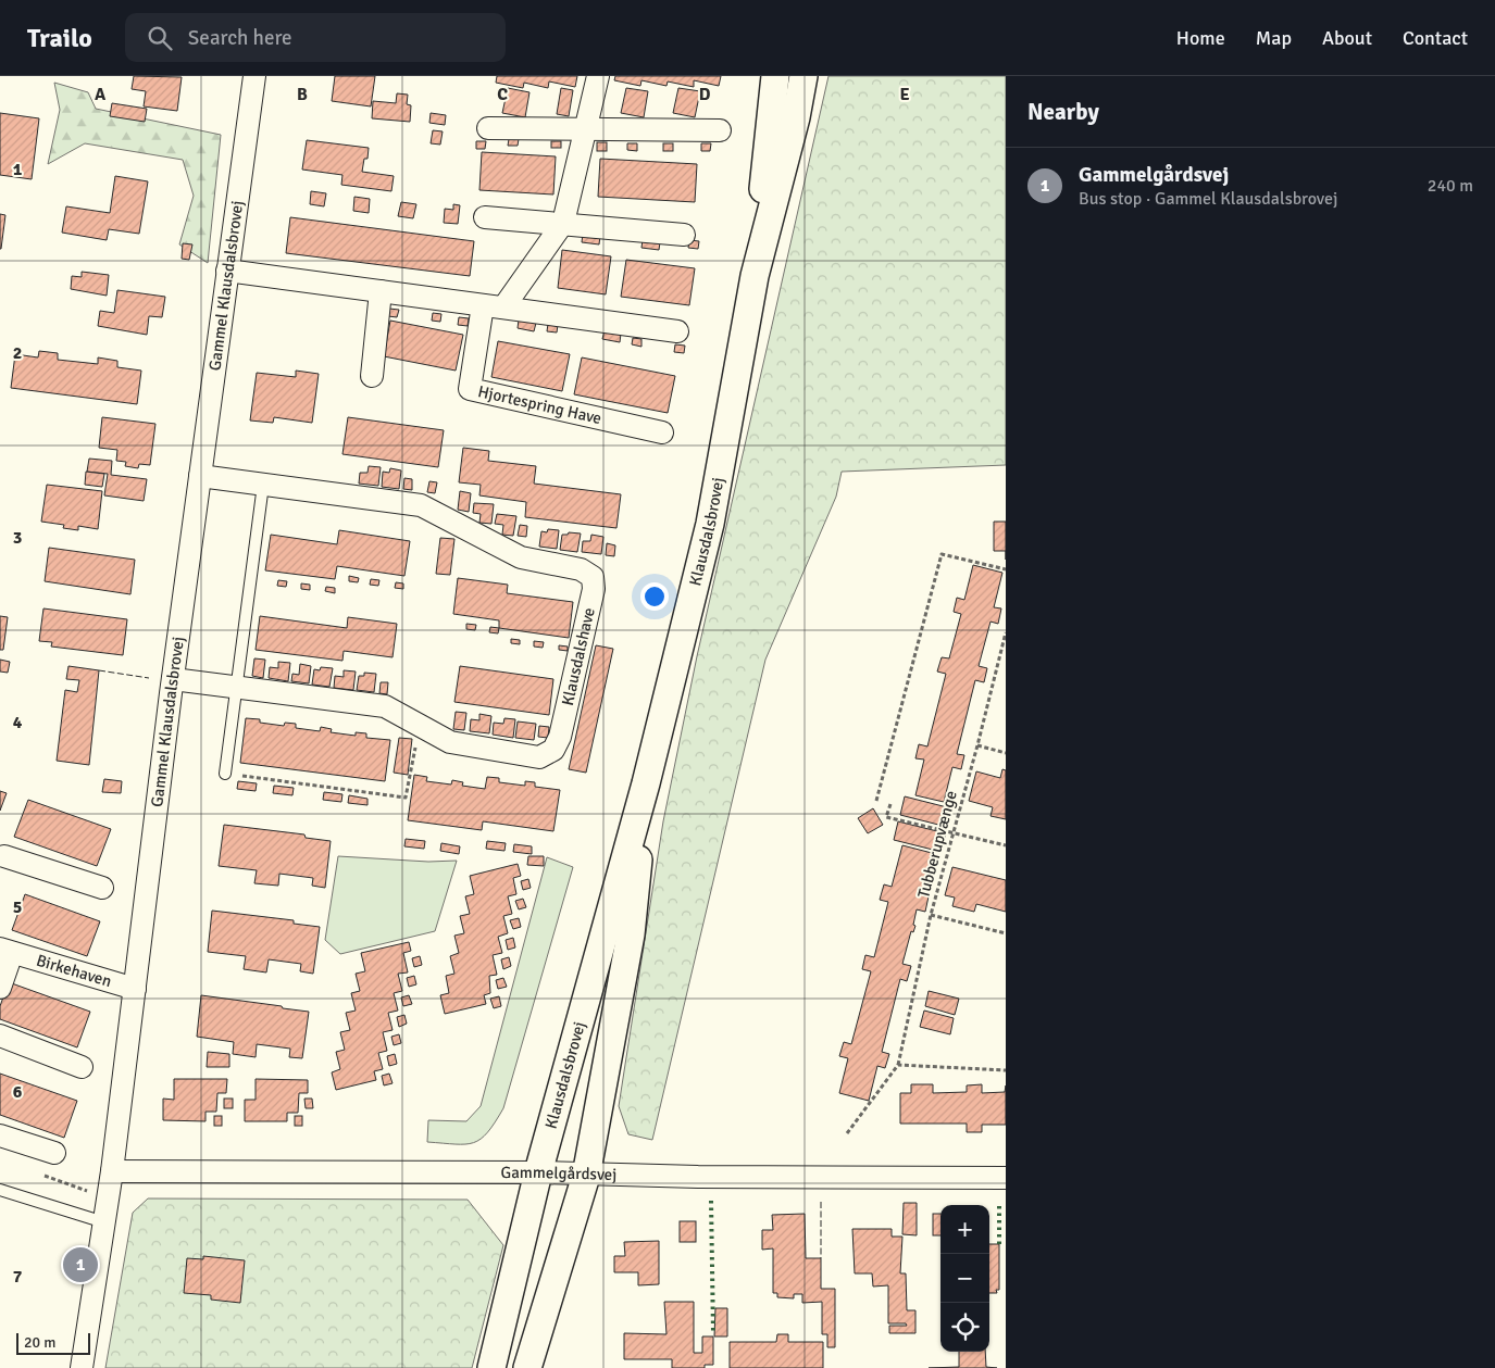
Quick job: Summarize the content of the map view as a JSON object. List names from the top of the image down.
{
  "streets": {
    "street": [
      "Gammel Klausdalsbrovej",
      "Hjortespring Have",
      "Klausdalsbrovej",
      "Klausdalshave",
      "Birkehaven",
      "Gammelgårdsvej"
    ],
    "path": ["Tubberupvænge"]
  },
  "crossings": [
    ["Gammel Klausdalsbrovej", "Klausdalshave"],
    ["Gammel Klausdalsbrovej", "Birkehaven"],
    ["Gammel Klausdalsbrovej", "Gammelgårdsvej"],
    ["Klausdalsbrovej", "Gammelgårdsvej"]
  ],
  "scale_bar": "20 m",
  "page": {
    "header": "Trailo",
    "search": "Search here",
    "nav": [
      "Home",
      "Map",
      "About",
      "Contact"
    ],
    "heading": "Nearby",
    "list": [
      {
        "mark": "1",
        "name": "Gammelgårdsvej",
        "note": "Bus stop · Gammel Klausdalsbrovej",
        "value": "240 m"
      }
    ],
    "map_buttons": ["+", "−"],
    "pins": "1",
    "scale": "20 m"
  },
  "grid": {
    "columns": [
      "A",
      "B",
      "C",
      "D",
      "E"
    ],
    "rows": [
      "1",
      "2",
      "3",
      "4",
      "5",
      "6",
      "7"
    ]
  }
}
